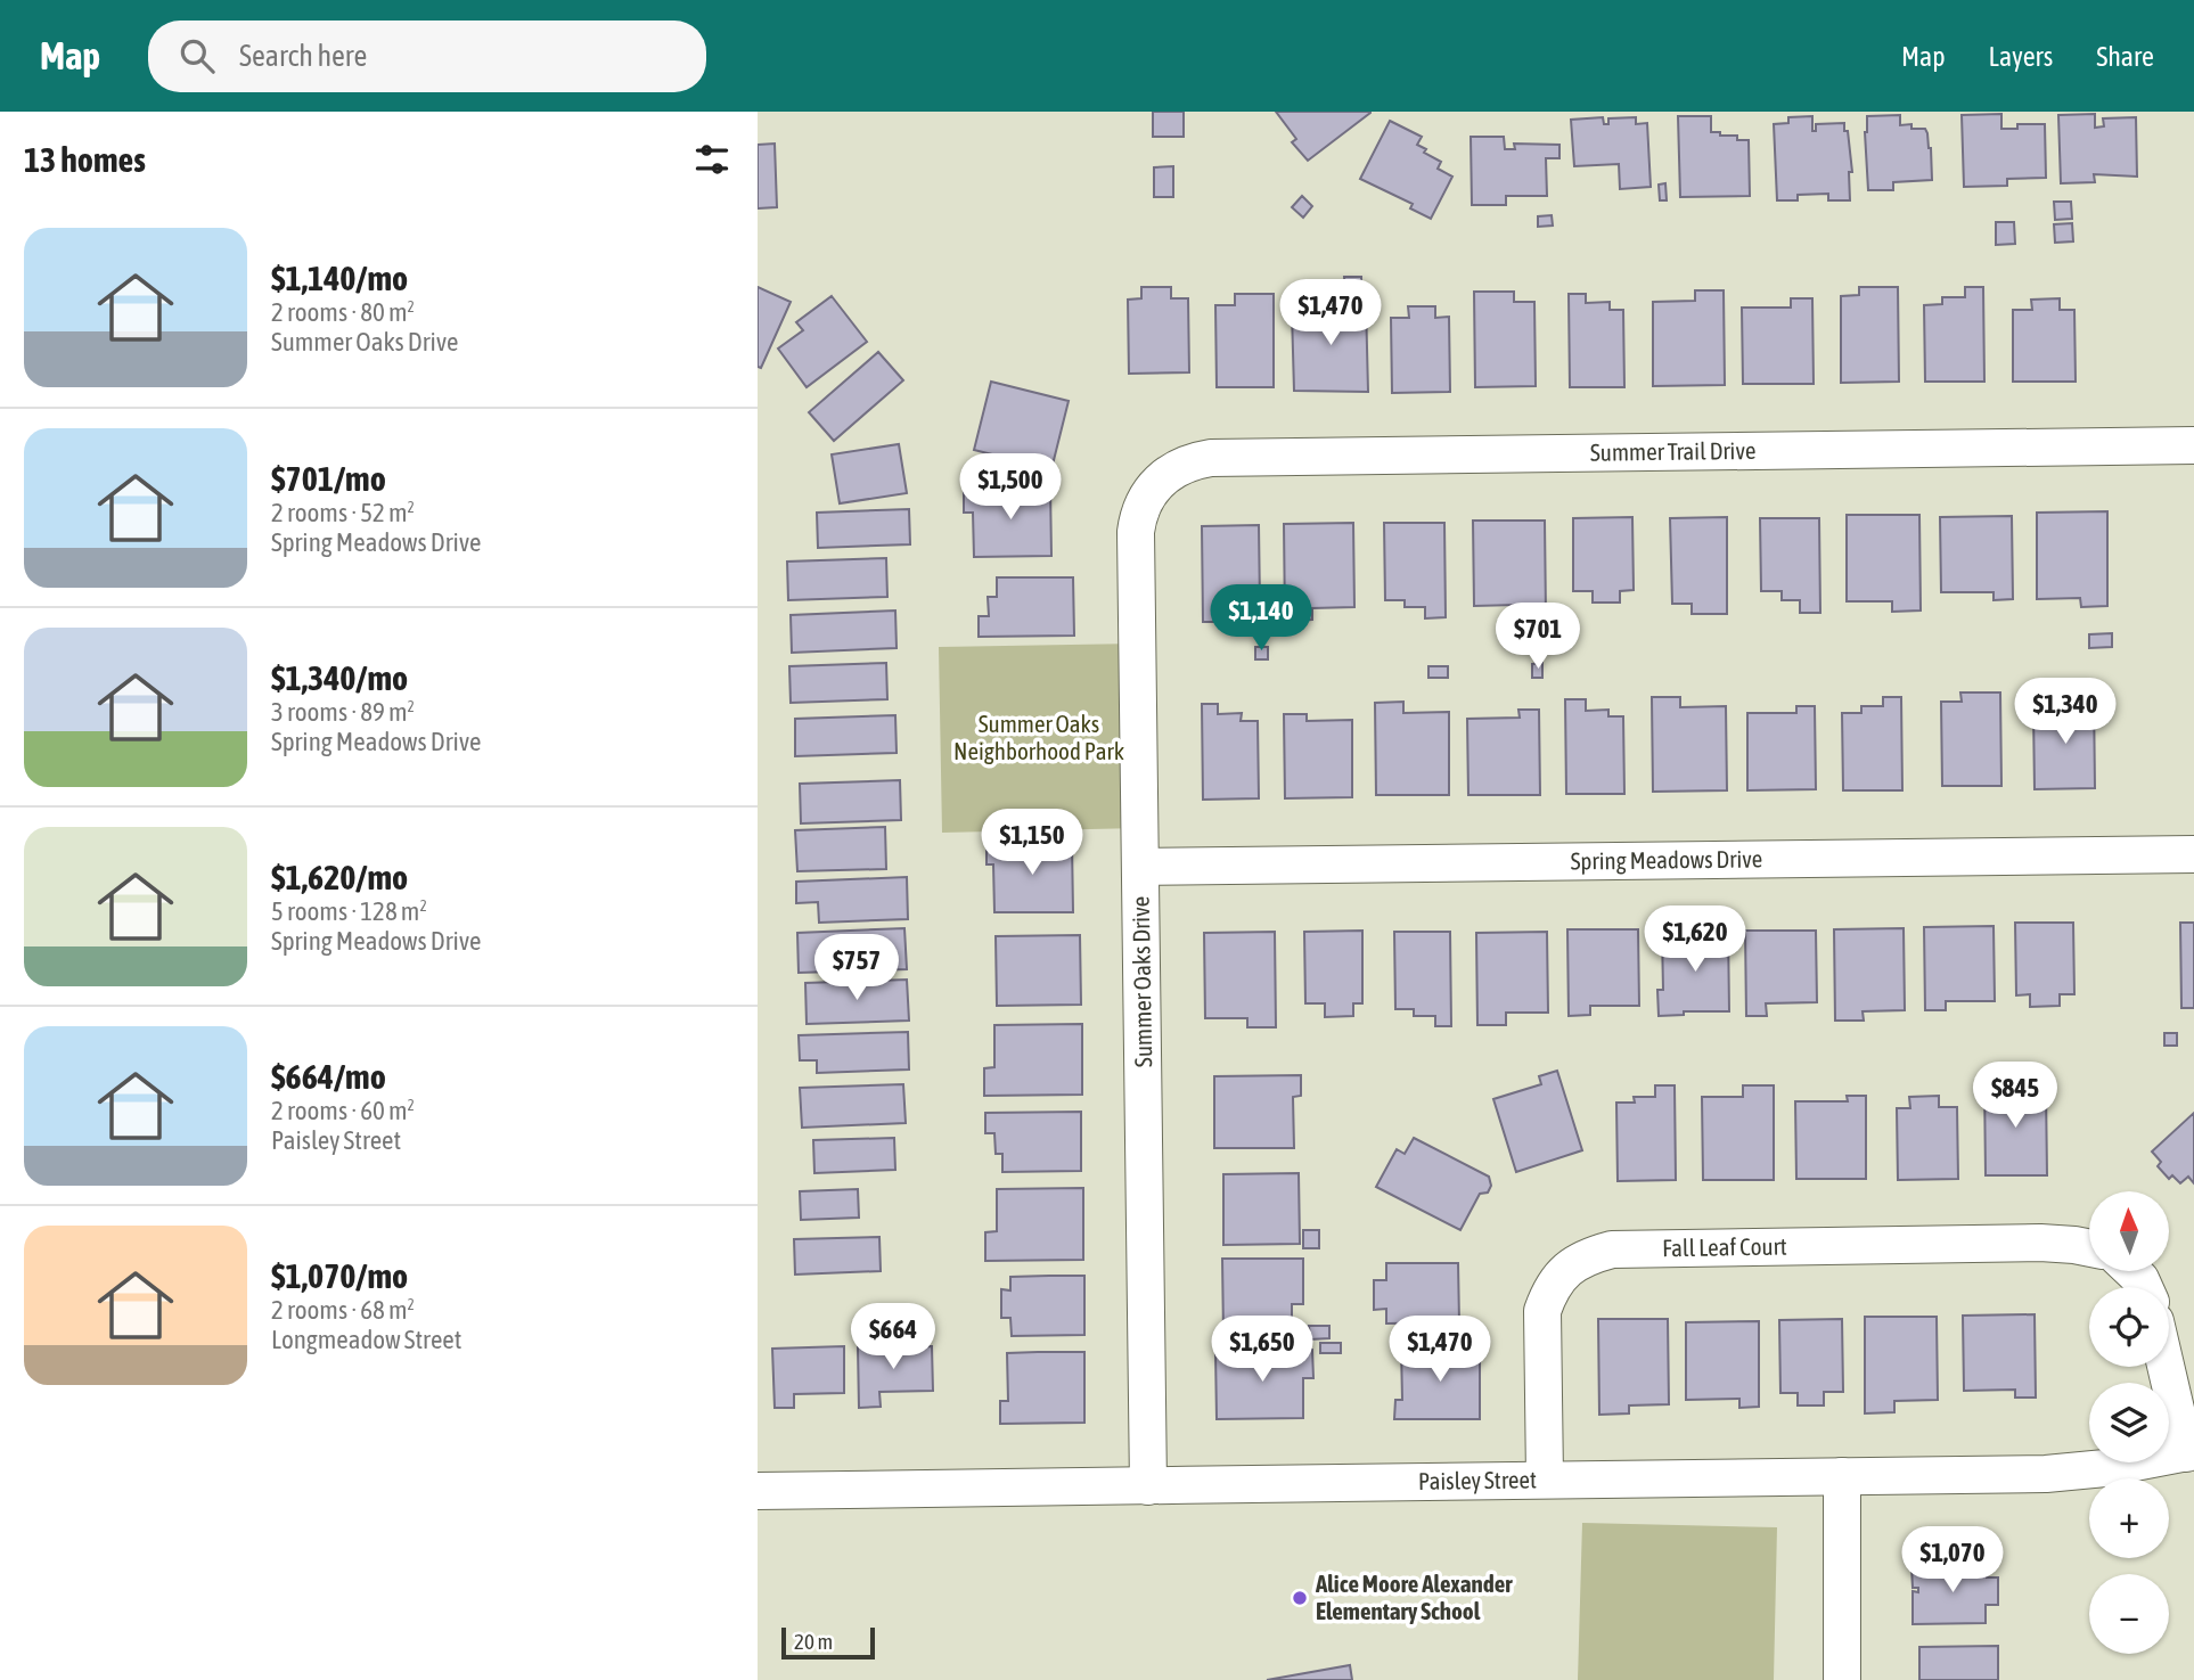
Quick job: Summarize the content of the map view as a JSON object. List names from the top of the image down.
{
  "streets": {
    "street": [
      "Summer Trail Drive",
      "Spring Meadows Drive",
      "Summer Oaks Drive",
      "Fall Leaf Court",
      "Paisley Street"
    ]
  },
  "crossings": [
    ["Summer Trail Drive", "Summer Oaks Drive"],
    ["Spring Meadows Drive", "Summer Oaks Drive"],
    ["Summer Oaks Drive", "Paisley Street"],
    ["Fall Leaf Court", "Paisley Street"]
  ],
  "parks": ["Summer Oaks Neighborhood Park"],
  "places": ["Alice Moore Alexander Elementary School"],
  "scale_bar": "20 m",
  "north": "top",
  "page": {
    "header": "Map",
    "search": "Search here",
    "nav": ["Map", "Layers", "Share"],
    "heading": "13 homes",
    "list": [
      {
        "name": "$1,140/mo",
        "note": "2 rooms · 80 m² · Summer Oaks Drive"
      },
      {
        "name": "$701/mo",
        "note": "2 rooms · 52 m² · Spring Meadows Drive"
      },
      {
        "name": "$1,340/mo",
        "note": "3 rooms · 89 m² · Spring Meadows Drive"
      },
      {
        "name": "$1,620/mo",
        "note": "5 rooms · 128 m² · Spring Meadows Drive"
      },
      {
        "name": "$664/mo",
        "note": "2 rooms · 60 m² · Paisley Street"
      },
      {
        "name": "$1,070/mo",
        "note": "2 rooms · 68 m² · Longmeadow Street"
      }
    ],
    "price": [
      "$1,470",
      "$1,500",
      "$1,140",
      "$701",
      "$1,340",
      "$1,150",
      "$1,620",
      "$757",
      "$845",
      "$664",
      "$1,650",
      "$1,470",
      "$1,070"
    ],
    "map_buttons": ["+", "−"],
    "scale": "20 m"
  }
}
